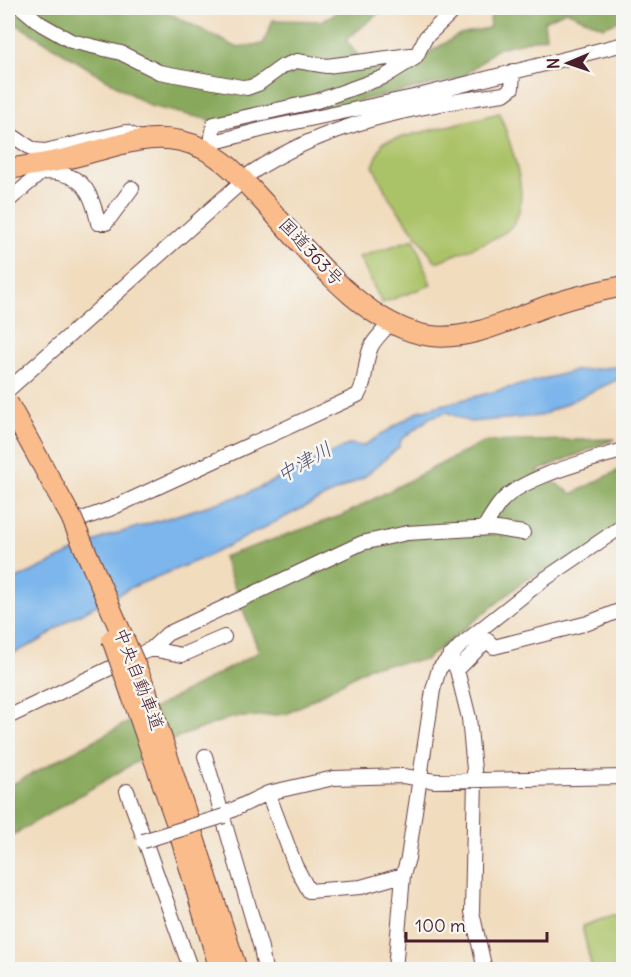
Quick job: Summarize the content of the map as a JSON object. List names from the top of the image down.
{
  "streets": {
    "highway": ["国道363号", "中央自動車道"]
  },
  "water": ["中津川"],
  "scale_bar": "100 m",
  "north": "left"
}
